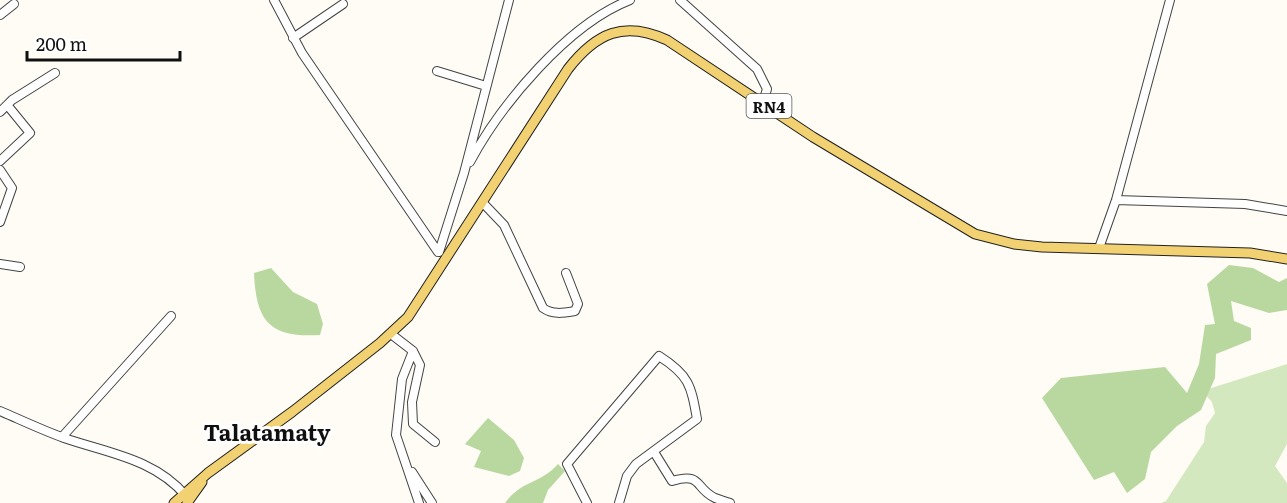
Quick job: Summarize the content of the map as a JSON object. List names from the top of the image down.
{
  "streets": {
    "main road": ["RN4"]
  },
  "districts": ["Talatamaty"],
  "scale_bar": "200 m"
}
